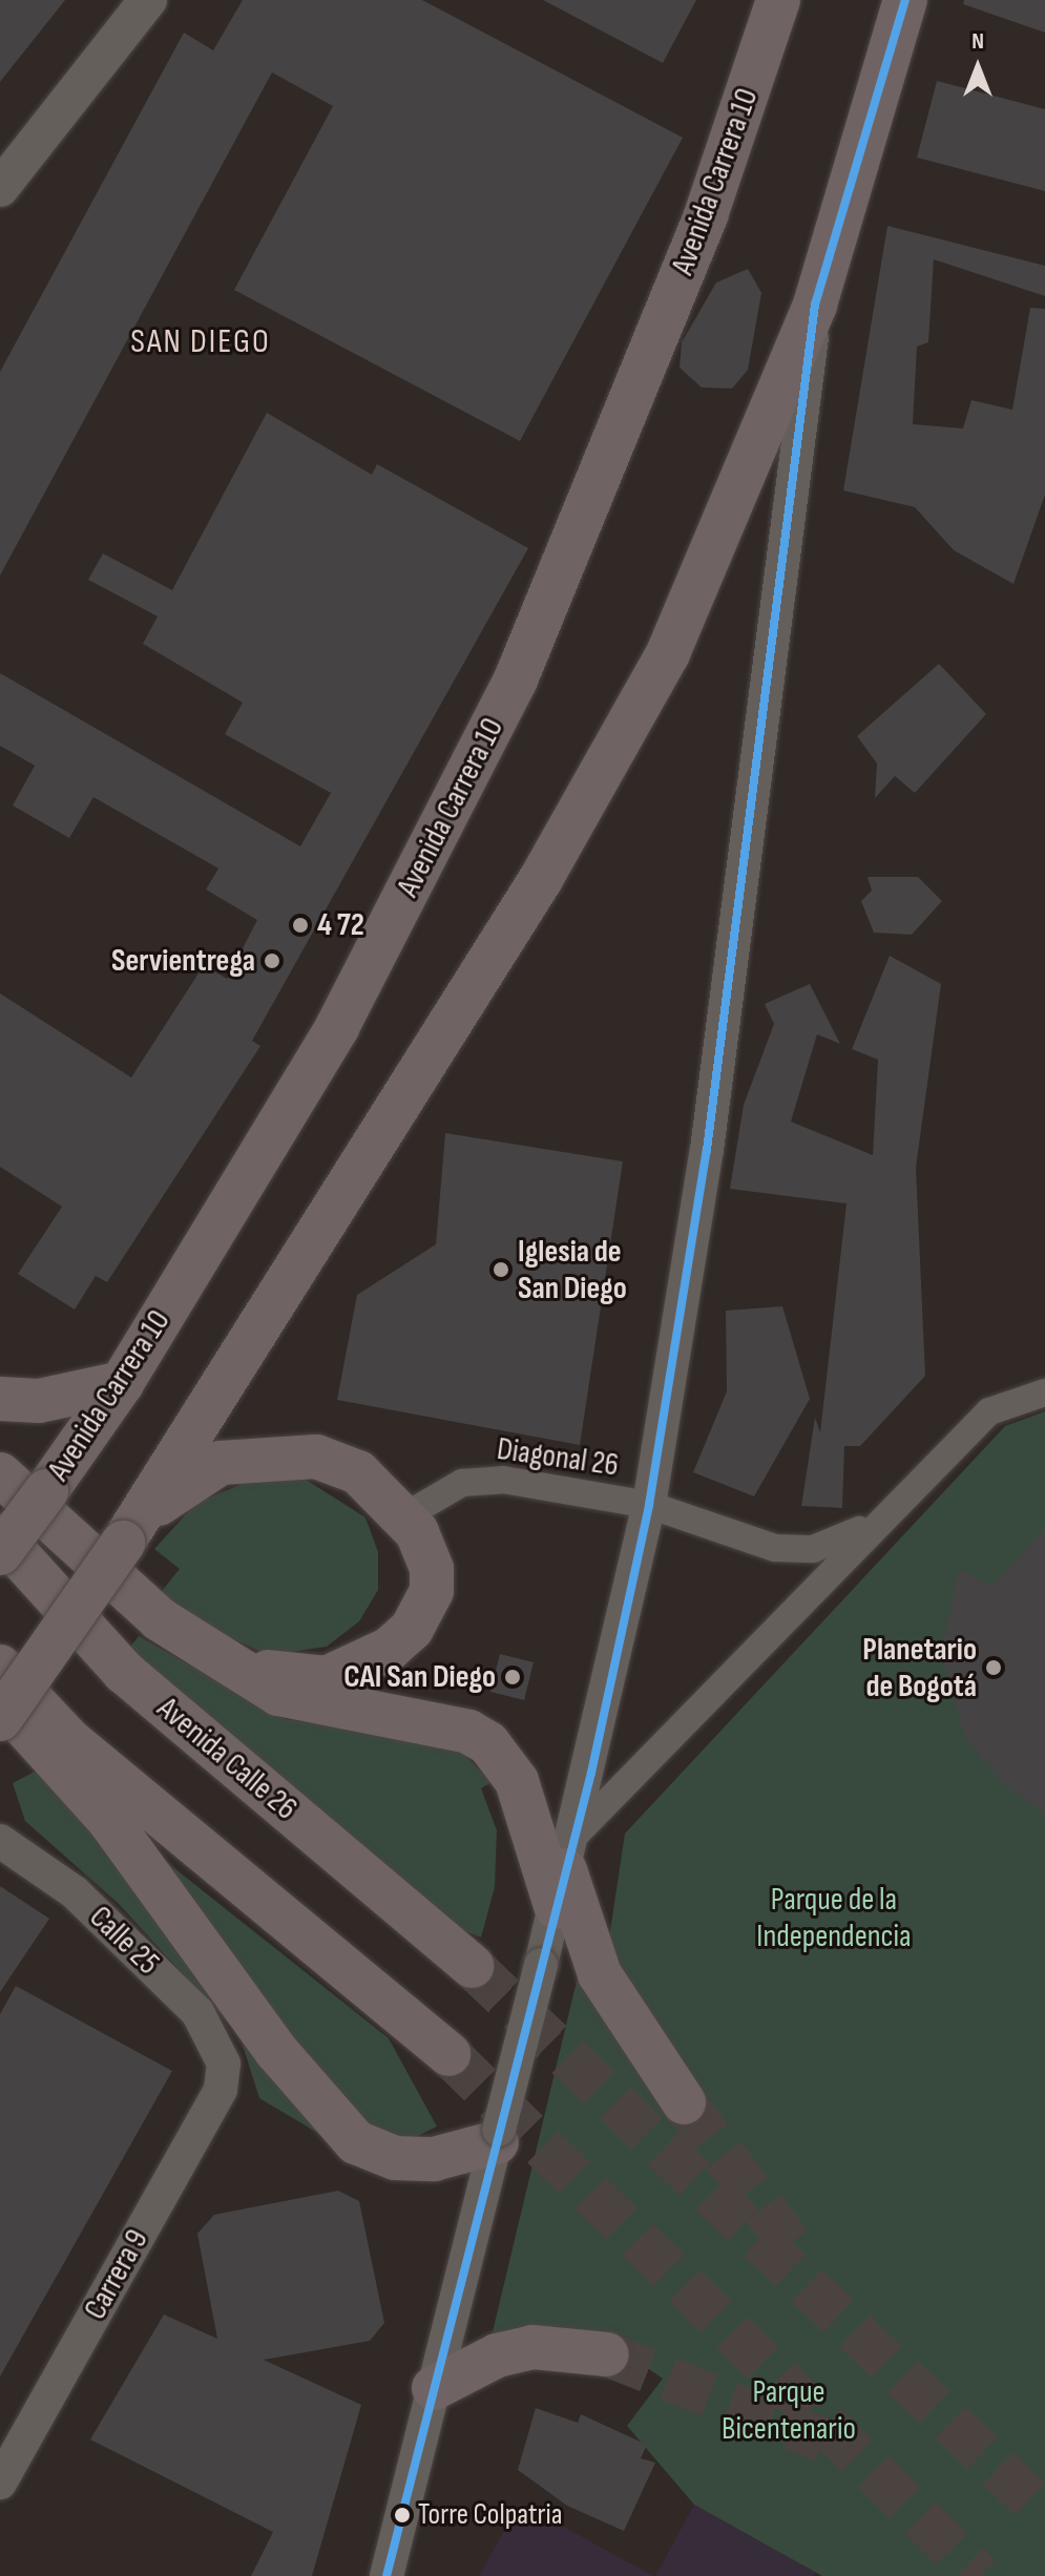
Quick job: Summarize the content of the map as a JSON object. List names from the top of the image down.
{
  "streets": {
    "main road": ["Avenida Carrera 10", "Avenida Calle 26"],
    "street": ["Diagonal 26", "Calle 25", "Carrera 9"]
  },
  "crossings": [
    ["Calle 25", "Carrera 9"]
  ],
  "districts": ["SAN DIEGO"],
  "parks": ["Parque de la Independencia", "Parque Bicentenario"],
  "places": [
    "4 72",
    "Servientrega",
    "Iglesia de San Diego",
    "Planetario de Bogotá",
    "CAI San Diego",
    "Torre Colpatria"
  ],
  "north": "top"
}
